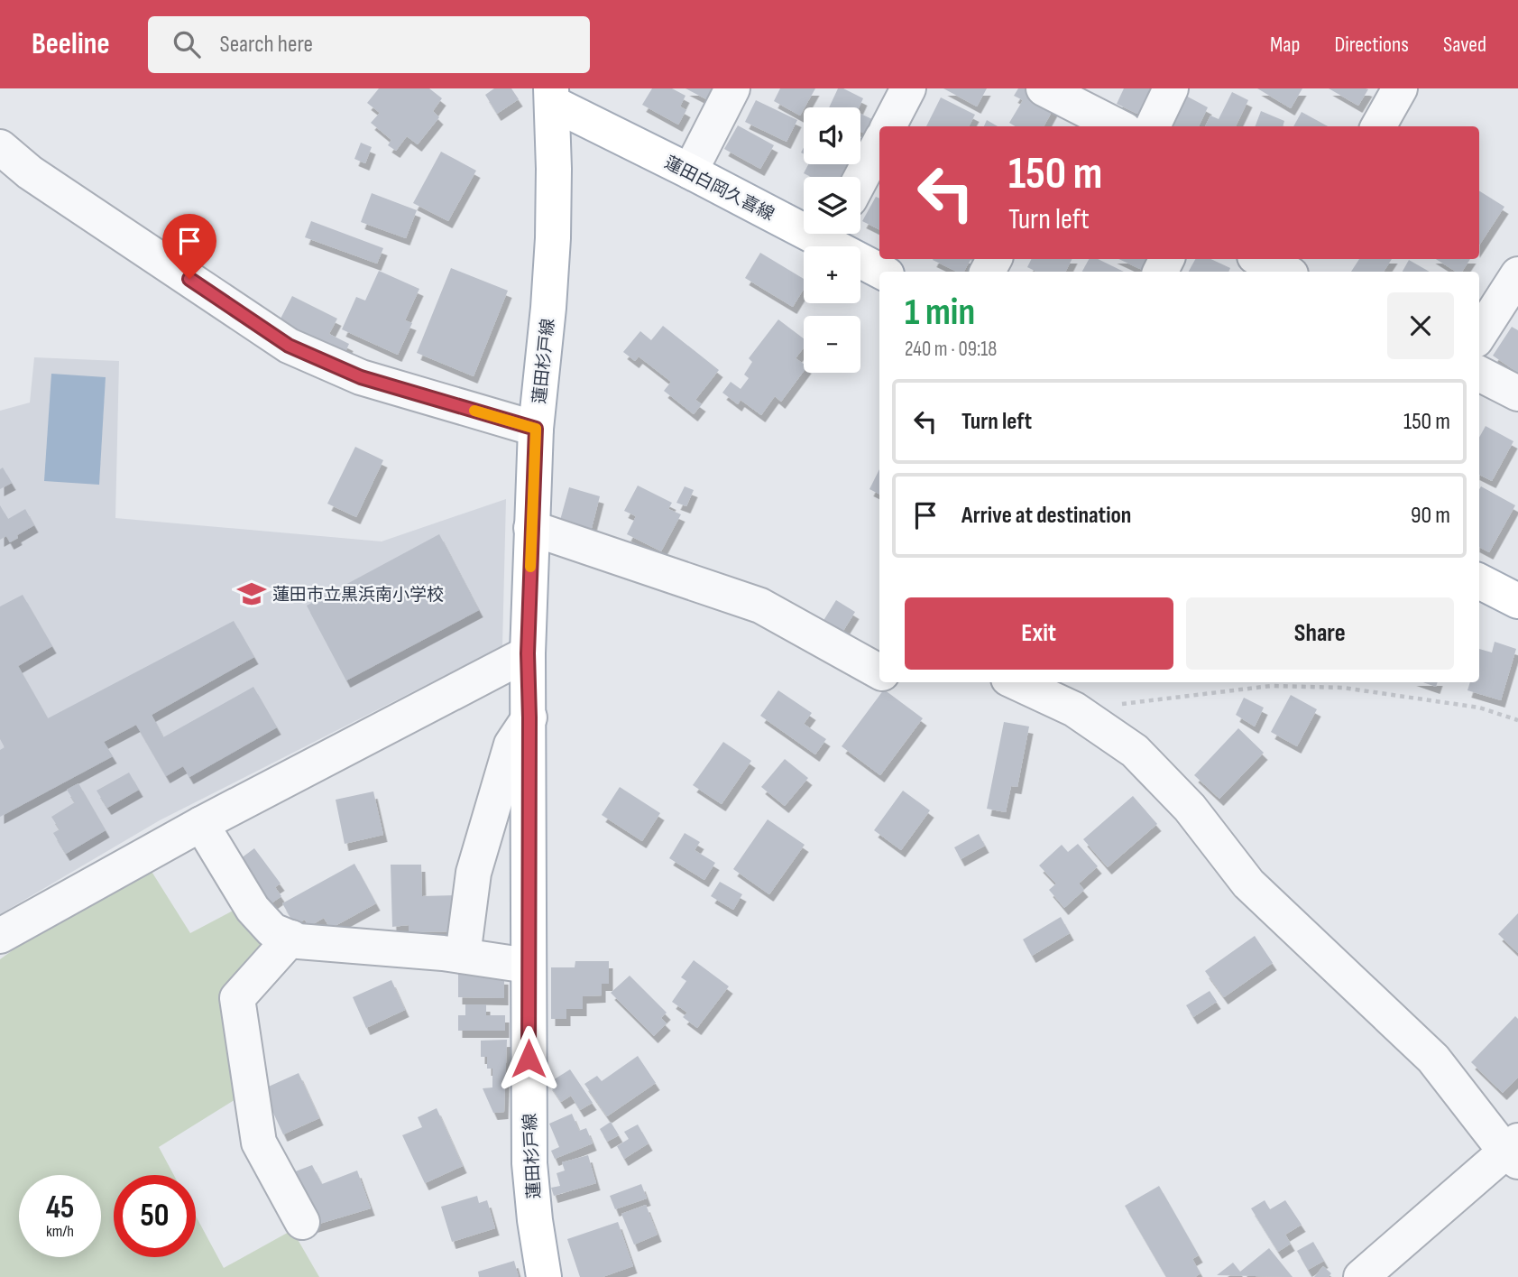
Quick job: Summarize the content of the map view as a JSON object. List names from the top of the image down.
{
  "streets": {
    "main road": ["蓮田白岡久喜線", "蓮田杉戸線"]
  },
  "crossings": [
    ["蓮田白岡久喜線", "蓮田杉戸線"]
  ],
  "places": {
    "school or university": ["蓮田市立黒浜南小学校"]
  },
  "page": {
    "header": "Beeline",
    "search": "Search here",
    "nav": ["Map", "Directions", "Saved"],
    "map_buttons": ["+", "−"],
    "turn": ["150 m", "Turn left"],
    "heading": ["1 min", "240 m · 09:18"],
    "list": [
      {
        "name": "Turn left",
        "value": "150 m"
      },
      {
        "name": "Arrive at destination",
        "value": "90 m"
      }
    ],
    "buttons": ["Exit", "Share"],
    "speed": "45 km/h",
    "limit": "50"
  }
}
